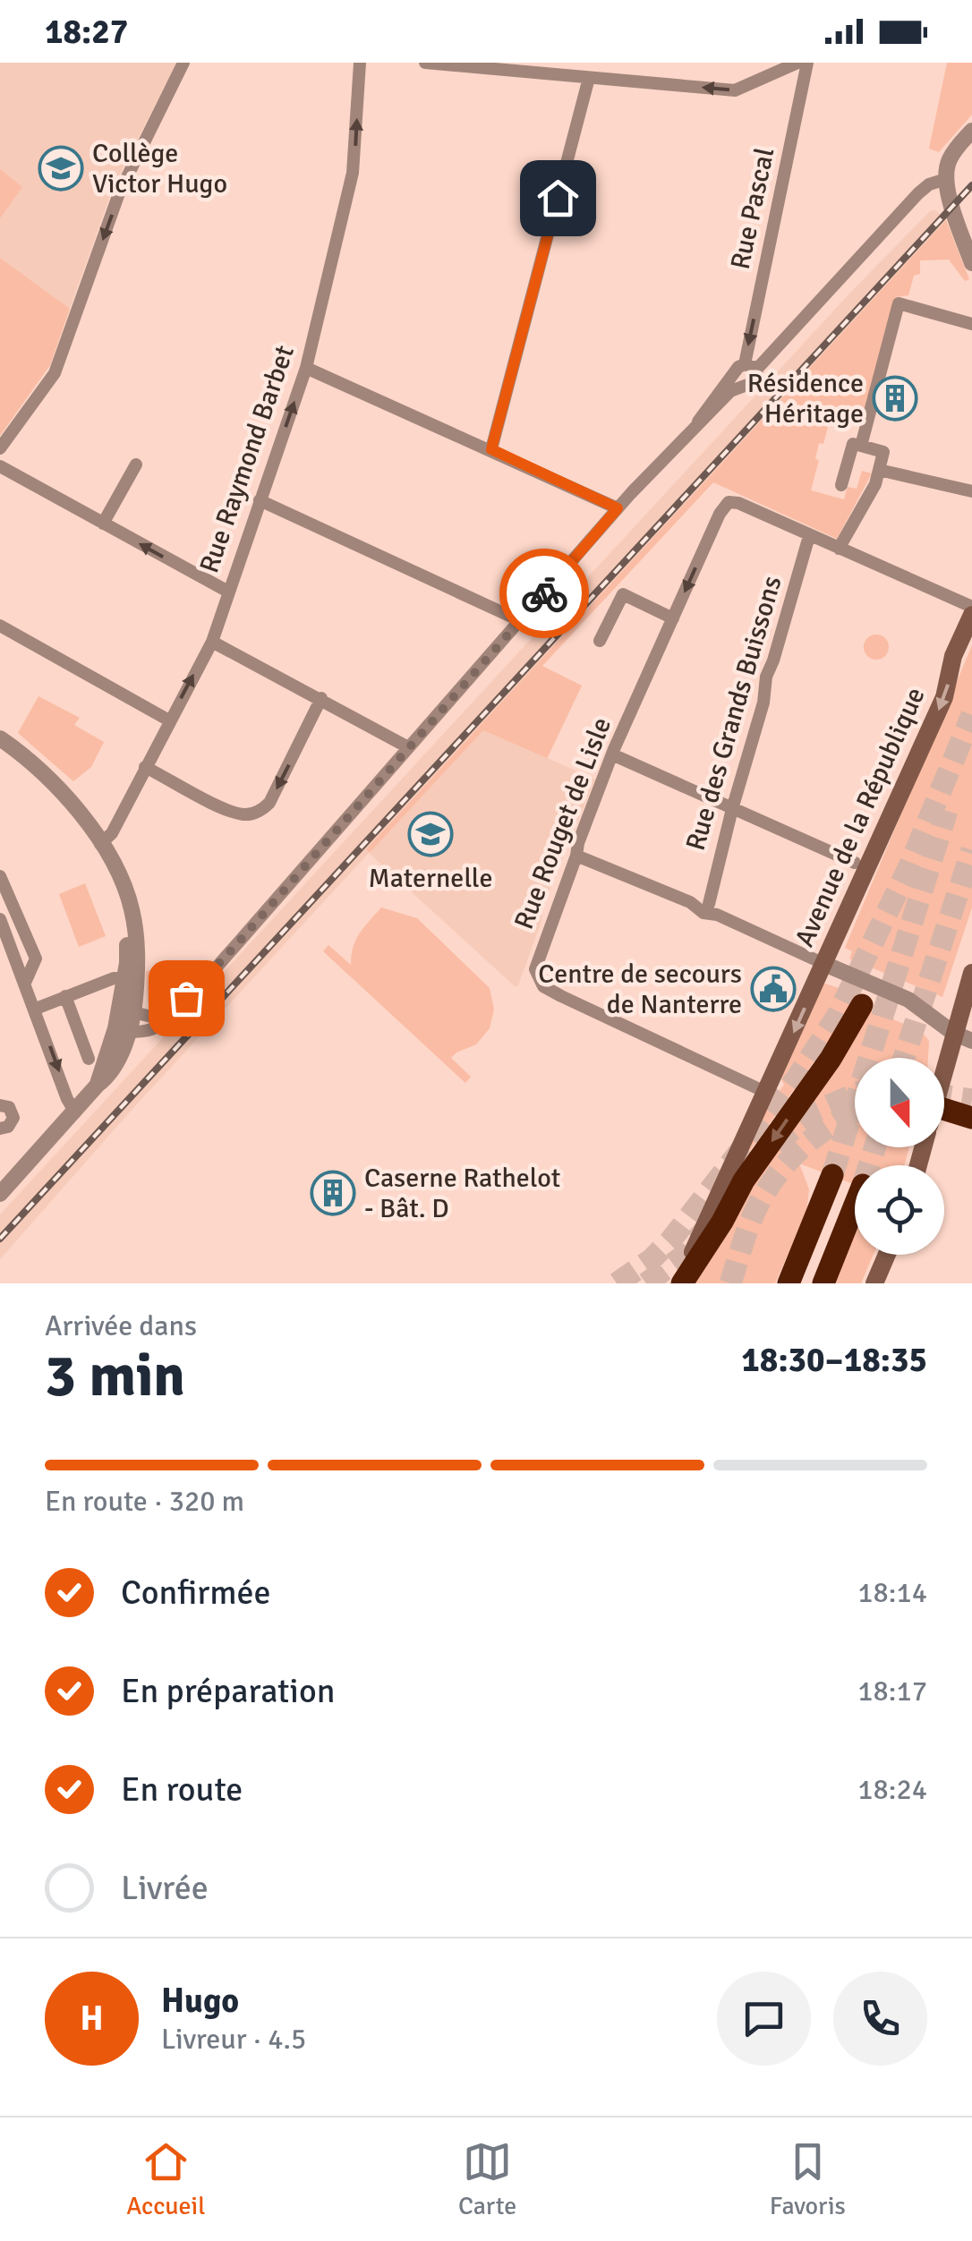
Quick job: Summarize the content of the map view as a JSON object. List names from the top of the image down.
{
  "streets": {
    "main road": ["Avenue de la République"],
    "street": [
      "Rue Pascal",
      "Rue Raymond Barbet",
      "Rue des Grands Buissons",
      "Rue Rouget de Lisle"
    ]
  },
  "crossings": [
    ["Rue des Grands Buissons", "Rue Rouget de Lisle"],
    ["Avenue de la République", "Rue Rouget de Lisle"]
  ],
  "one_way": ["Rue Raymond Barbet", "Avenue de la République"],
  "places": {
    "school or university": ["Collège Victor Hugo", "Maternelle"],
    "building": ["Résidence Héritage", "Caserne Rathelot - Bât. D"],
    "public building": ["Centre de secours de Nanterre"]
  },
  "north": "bottom",
  "page": {
    "status": "18:27",
    "heading": ["3 min", "Arrivée dans", "18:30–18:35"],
    "panel": ["Hugo", "Livreur · 4.5"],
    "bar": "En route · 320 m",
    "list": [
      ["Confirmée", "18:14"],
      ["En préparation", "18:17"],
      ["En route", "18:24"],
      "Livrée"
    ],
    "round": "H",
    "tabs": ["Accueil", "Carte", "Favoris"]
  }
}
